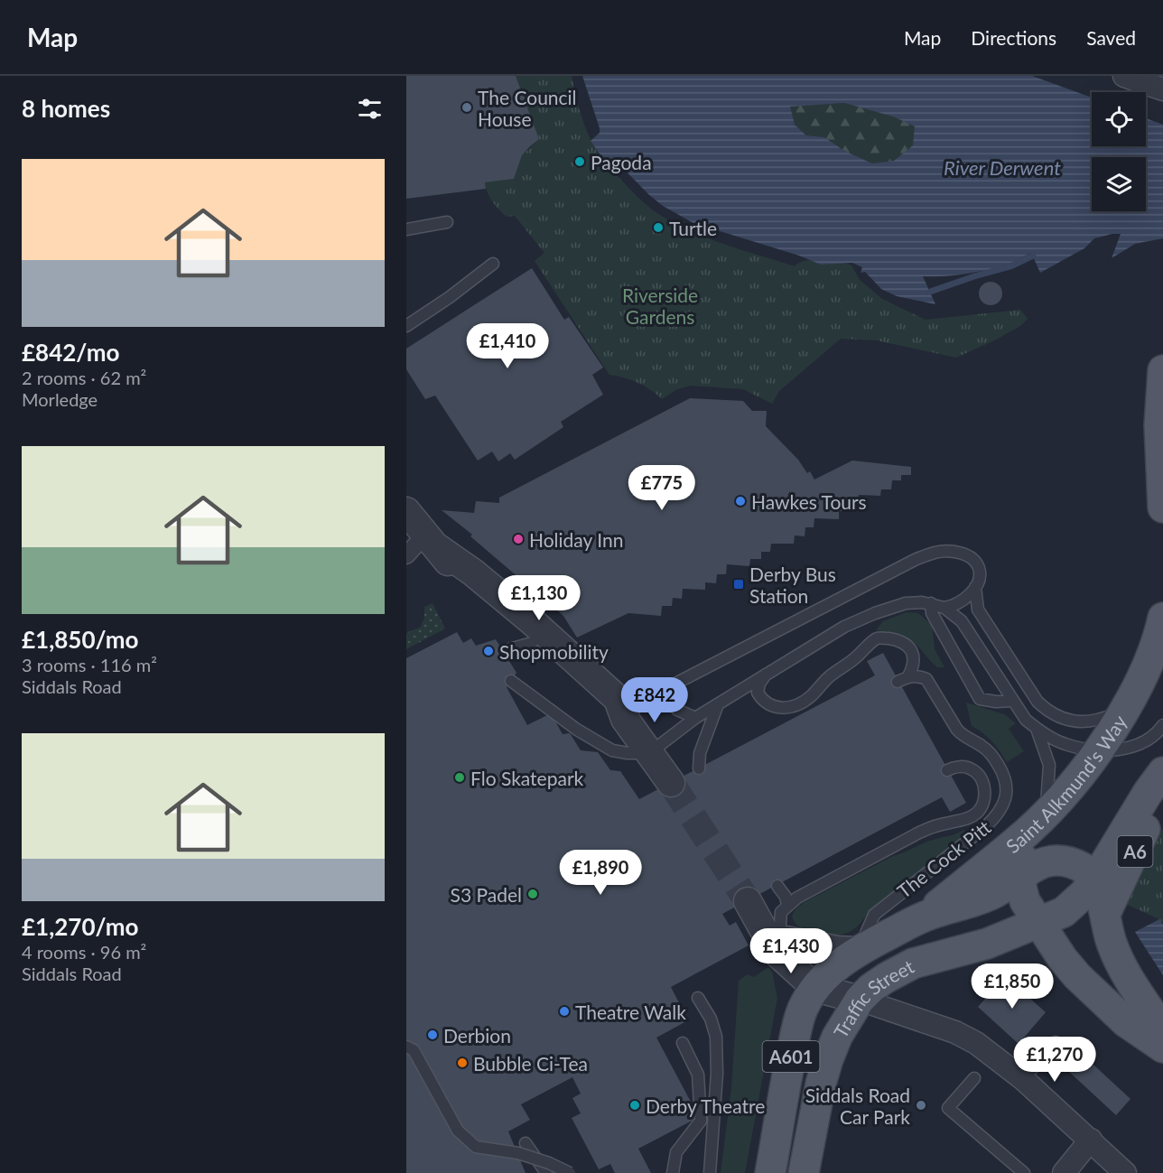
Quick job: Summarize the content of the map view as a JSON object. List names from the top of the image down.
{
  "streets": {
    "main road": [
      "Saint Alkmund's Way",
      "A6",
      "Traffic Street",
      "A601"
    ],
    "lane": ["The Cock Pitt"]
  },
  "crossings": [
    ["Saint Alkmund's Way", "A601"],
    ["The Cock Pitt", "A601"],
    ["Traffic Street", "A601"]
  ],
  "water": ["River Derwent"],
  "parks": ["Riverside Gardens"],
  "places": {
    "other": [
      "The Council House",
      "Pagoda",
      "Turtle",
      "Hawkes Tours",
      "Holiday Inn",
      "Shopmobility",
      "Flo Skatepark",
      "S3 Padel",
      "Theatre Walk",
      "Derbion",
      "Bubble Ci-Tea",
      "Derby Theatre",
      "Siddals Road Car Park"
    ],
    "transit": ["Derby Bus Station"]
  },
  "page": {
    "header": "Map",
    "nav": ["Map", "Directions", "Saved"],
    "heading": "8 homes",
    "list": [
      {
        "name": "£842/mo",
        "note": "2 rooms · 62 m² · Morledge"
      },
      {
        "name": "£1,850/mo",
        "note": "3 rooms · 116 m² · Siddals Road"
      },
      {
        "name": "£1,270/mo",
        "note": "4 rooms · 96 m² · Siddals Road"
      }
    ],
    "price": [
      "£1,410",
      "£775",
      "£1,130",
      "£842",
      "£1,890",
      "£1,430",
      "£1,850",
      "£1,270"
    ]
  }
}
